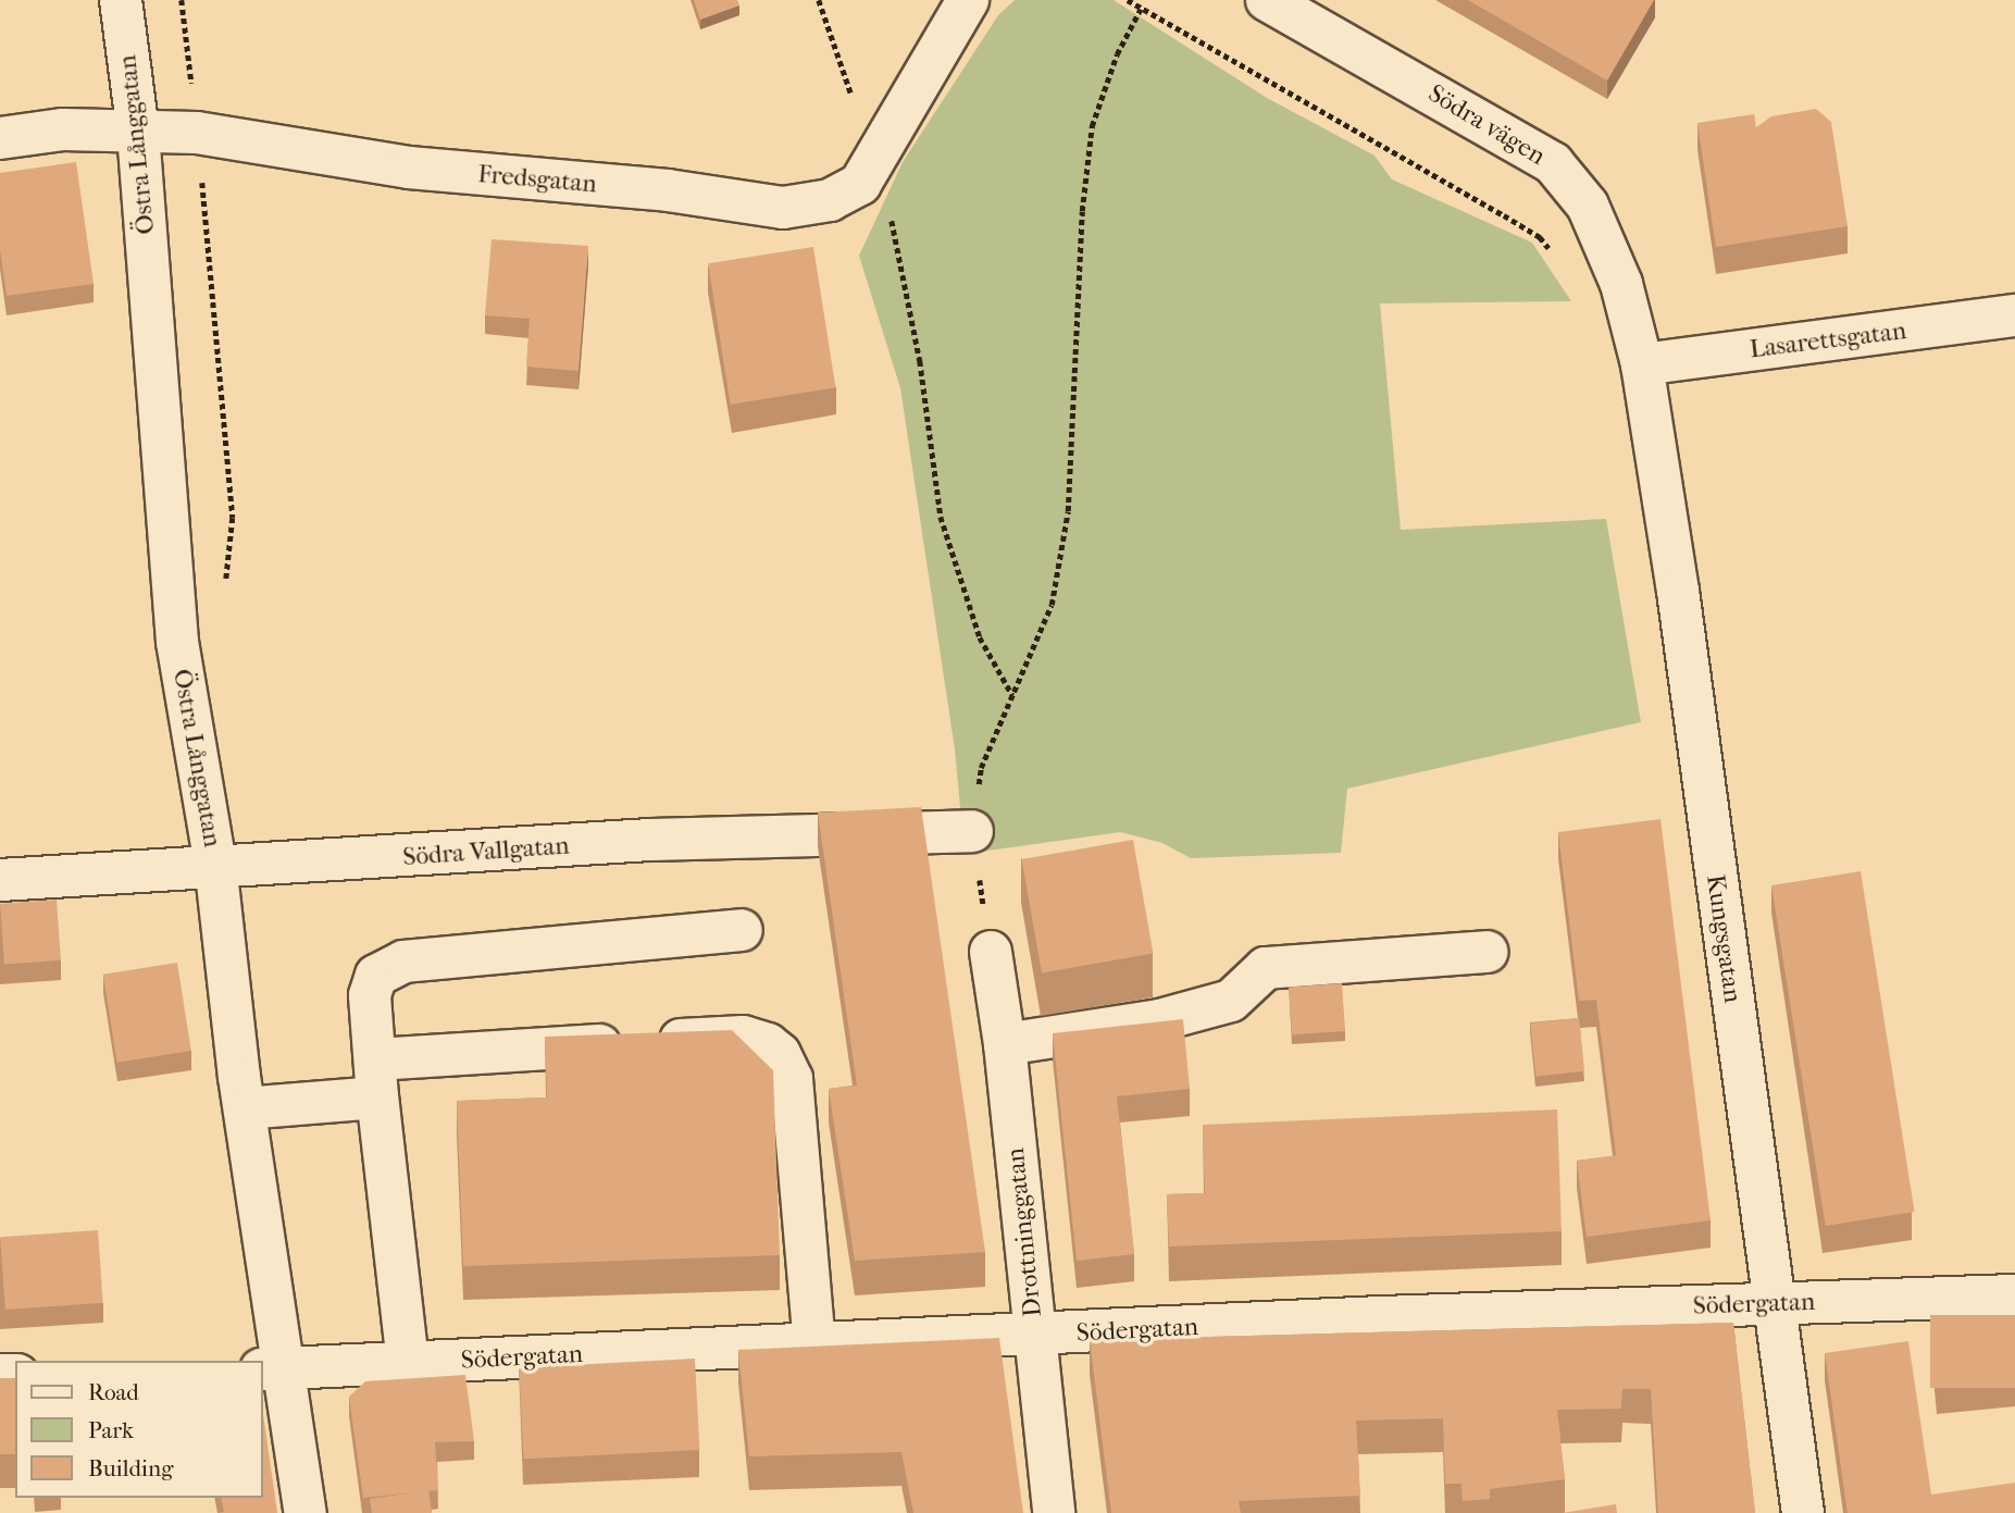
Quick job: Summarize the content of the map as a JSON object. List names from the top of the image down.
{
  "streets": {
    "street": [
      "Södra vägen",
      "Östra Långgatan",
      "Fredsgatan",
      "Lasarettsgatan",
      "Södra Vallgatan",
      "Kungsgatan",
      "Drottninggatan",
      "Södergatan"
    ]
  },
  "crossings": [
    ["Södra vägen", "Lasarettsgatan"],
    ["Södra vägen", "Kungsgatan"],
    ["Östra Långgatan", "Fredsgatan"],
    ["Östra Långgatan", "Södra Vallgatan"],
    ["Östra Långgatan", "Södergatan"],
    ["Lasarettsgatan", "Kungsgatan"],
    ["Kungsgatan", "Södergatan"],
    ["Drottninggatan", "Södergatan"]
  ],
  "legend": ["Road", "Park", "Building"]
}
